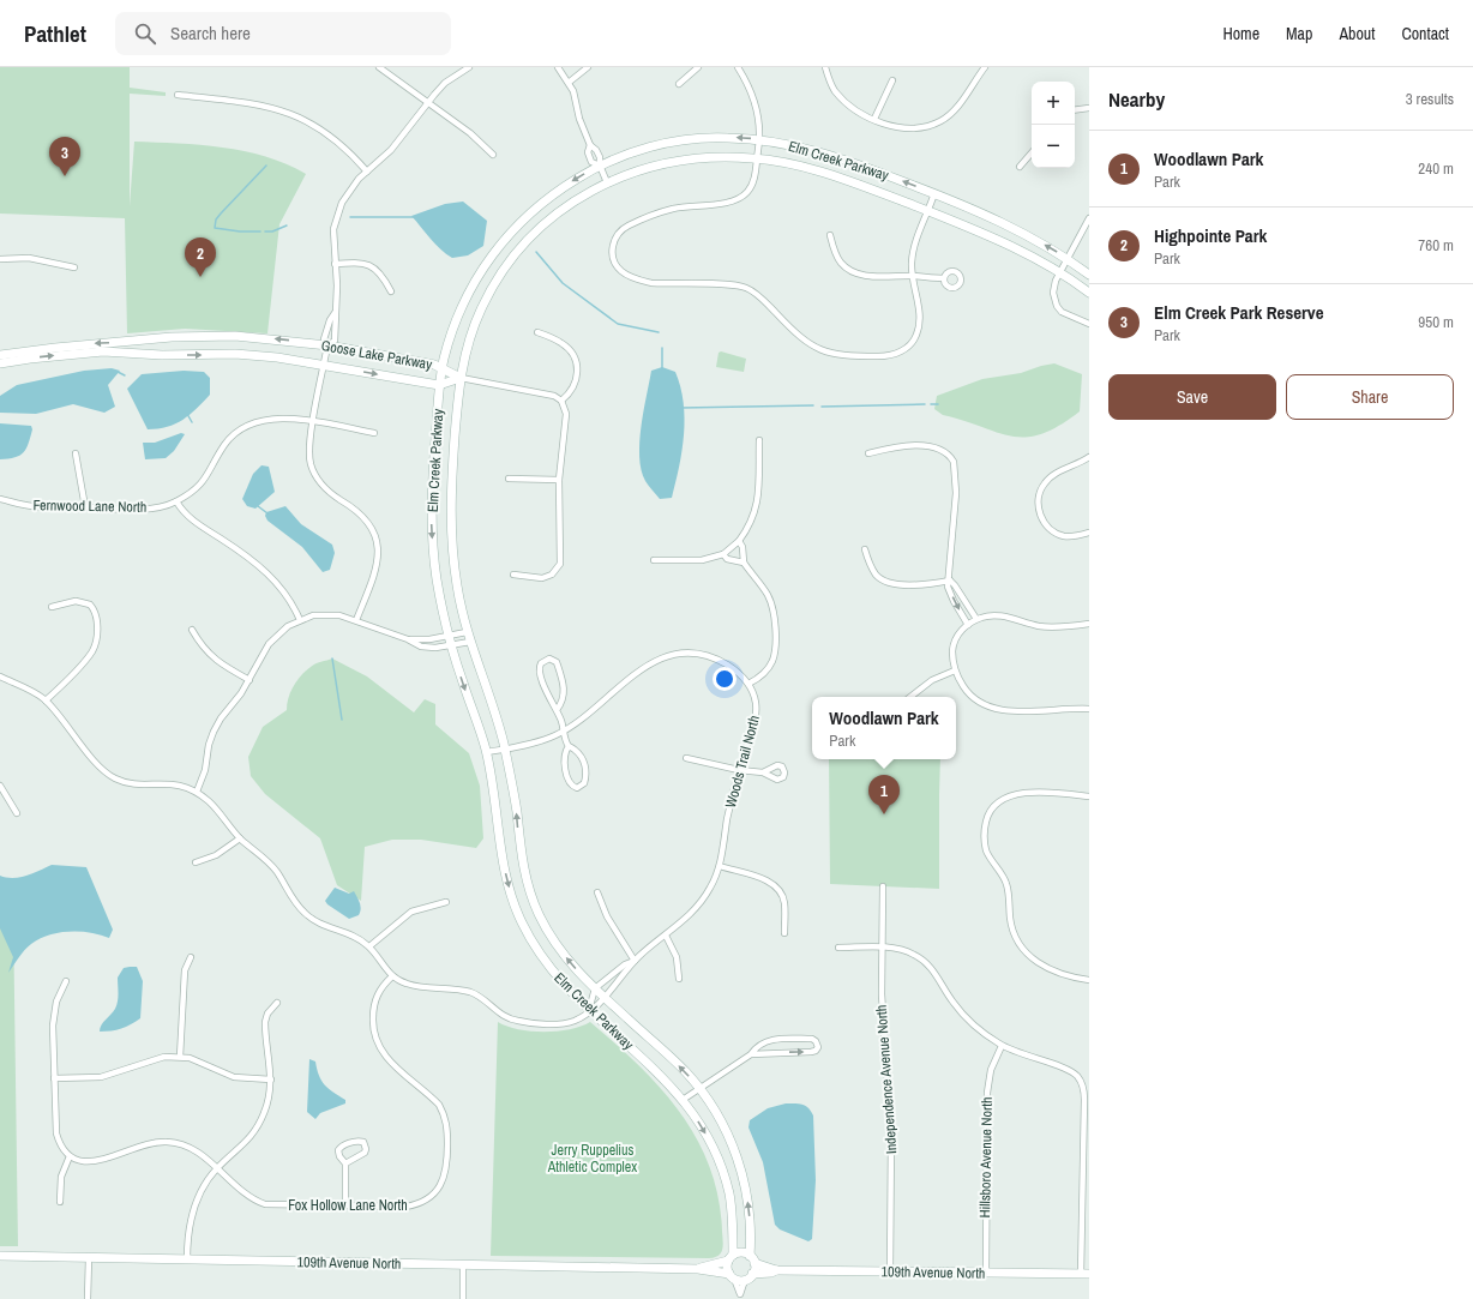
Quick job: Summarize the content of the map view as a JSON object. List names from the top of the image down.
{
  "streets": {
    "street": [
      "Elm Creek Parkway",
      "Goose Lake Parkway",
      "Fernwood Lane North",
      "Woods Trail North",
      "Independence Avenue North",
      "Hillsboro Avenue North",
      "Fox Hollow Lane North",
      "109th Avenue North"
    ]
  },
  "crossings": [
    ["Elm Creek Parkway", "Goose Lake Parkway"],
    ["Elm Creek Parkway", "Woods Trail North"],
    ["Elm Creek Parkway", "109th Avenue North"],
    ["Woods Trail North", "Fox Hollow Lane North"],
    ["Independence Avenue North", "109th Avenue North"],
    ["Hillsboro Avenue North", "109th Avenue North"]
  ],
  "parks": ["Jerry Ruppelius Athletic Complex"],
  "page": {
    "header": "Pathlet",
    "search": "Search here",
    "nav": [
      "Home",
      "Map",
      "About",
      "Contact"
    ],
    "heading": ["Nearby", "3 results"],
    "map_buttons": ["+", "−"],
    "list": [
      {
        "mark": "1",
        "name": "Woodlawn Park",
        "note": "Park",
        "value": "240 m"
      },
      {
        "mark": "2",
        "name": "Highpointe Park",
        "note": "Park",
        "value": "760 m"
      },
      {
        "mark": "3",
        "name": "Elm Creek Park Reserve",
        "note": "Park",
        "value": "950 m"
      }
    ],
    "pins": ["3", "2", "1"],
    "buttons": ["Save", "Share"],
    "popup": ["Woodlawn Park", "Park"]
  }
}
